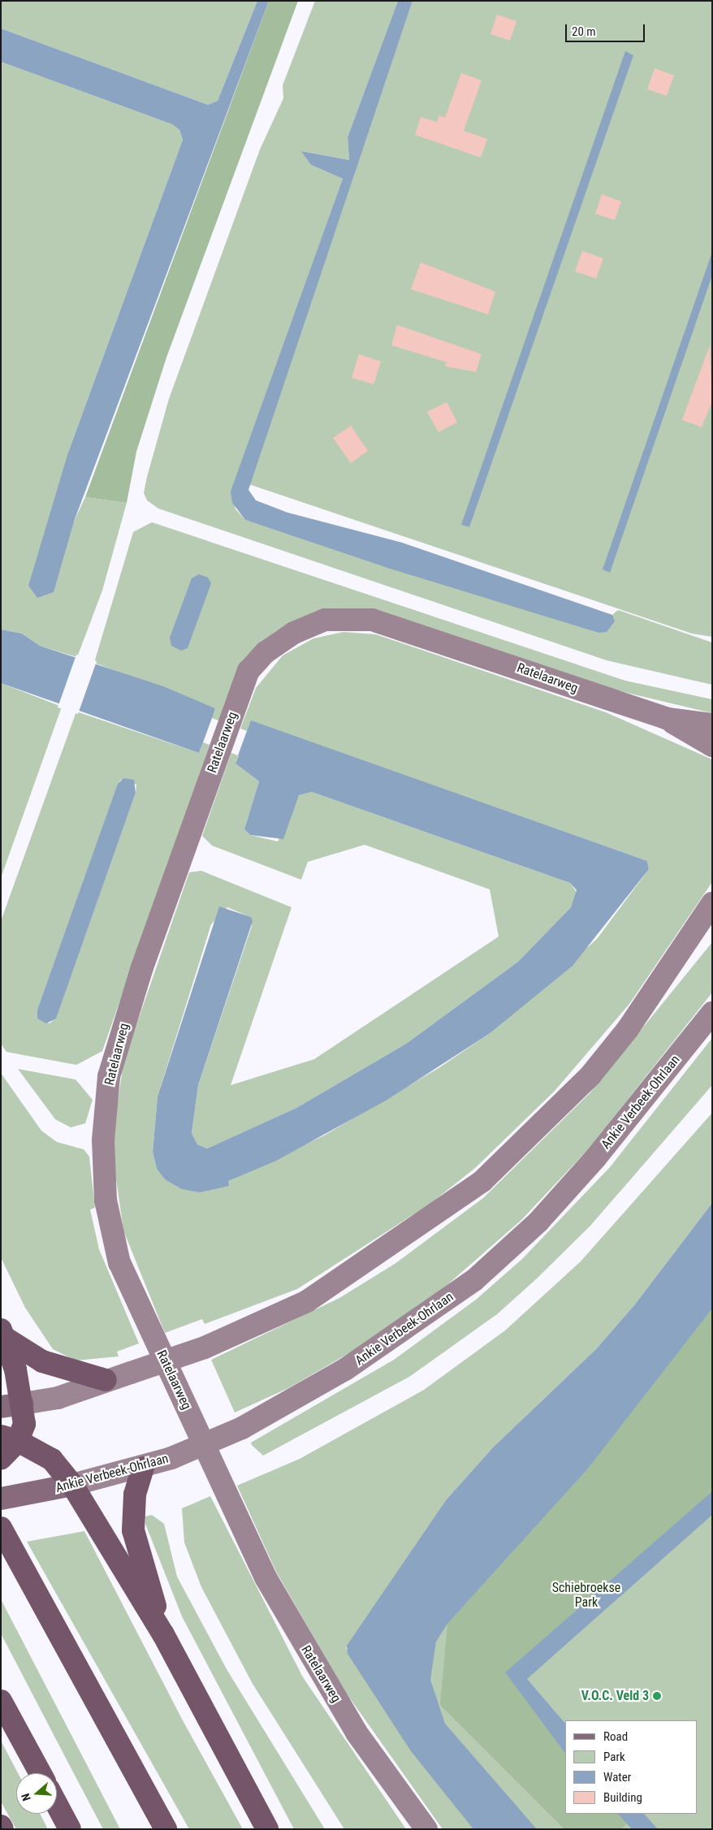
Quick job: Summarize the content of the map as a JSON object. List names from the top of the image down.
{
  "streets": {
    "main road": ["Ankie Verbeek-Ohrlaan"],
    "street": ["Ratelaarweg"]
  },
  "parks": ["Schiebroekse Park"],
  "places": ["V.O.C. Veld 3"],
  "legend": [
    "Road",
    "Park",
    "Water",
    "Building"
  ],
  "scale_bar": "20 m",
  "north": "left"
}
